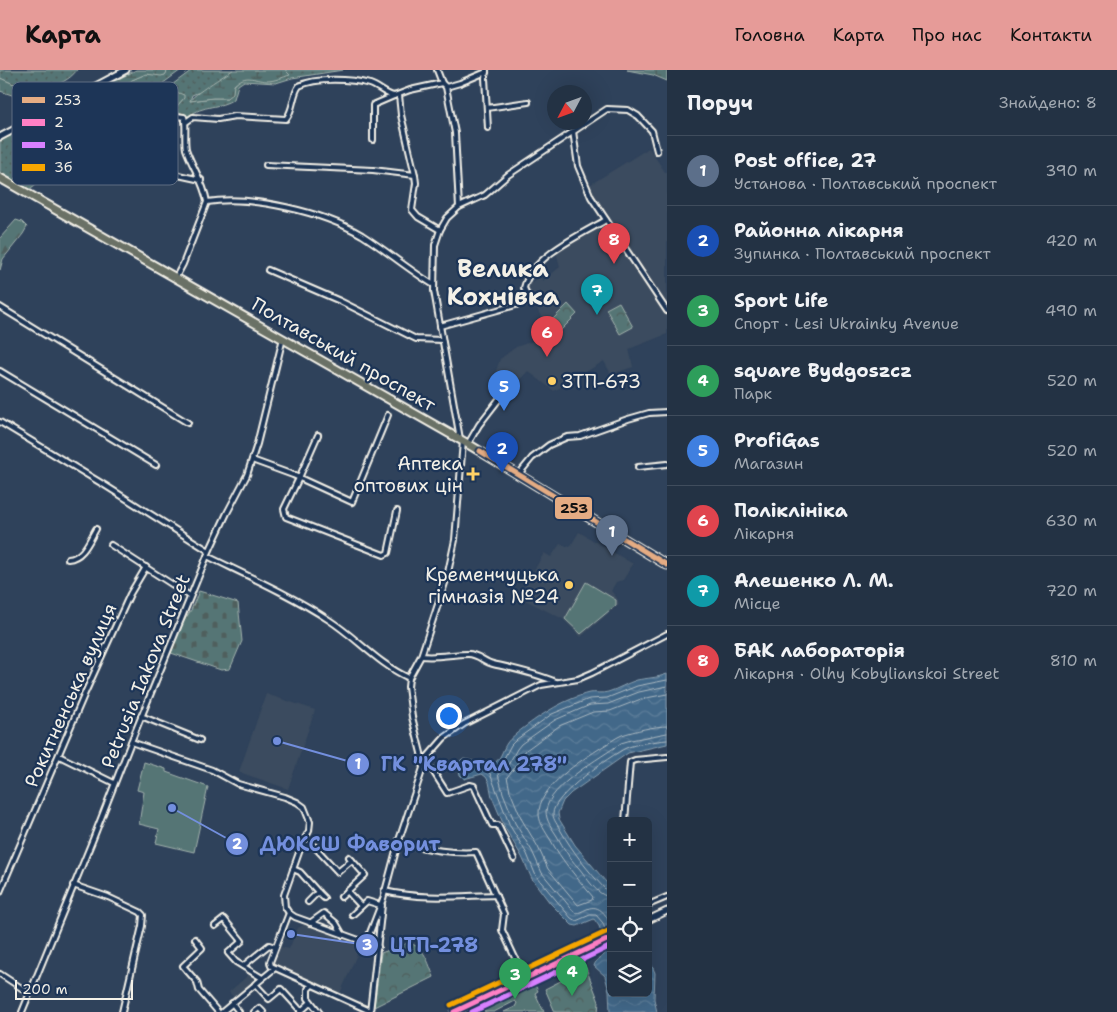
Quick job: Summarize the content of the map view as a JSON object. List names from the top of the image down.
{
  "streets": {
    "highway": ["Полтавський проспект"],
    "street": ["Petrusia Iakova Street", "Рокитненська вулиця"]
  },
  "crossings": [
    ["Полтавський проспект", "Petrusia Iakova Street"]
  ],
  "districts": ["Велика Кохнівка"],
  "places": {
    "other": [
      "ЗТП-673",
      "Кременчуцька гімназія №24",
      "ГК \"Квартал 278\"",
      "ДЮКСШ Фаворит",
      "ЦТП-278"
    ],
    "health": ["Аптека оптових цін"]
  },
  "lines": [
    "transit line 253",
    "transit line 3б",
    "transit line 2",
    "transit line 3а"
  ],
  "legend": [
    "253",
    "2",
    "3а",
    "3б"
  ],
  "scale_bar": "200 m",
  "north": "bottom left",
  "page": {
    "header": "Карта",
    "nav": [
      "Головна",
      "Карта",
      "Про нас",
      "Контакти"
    ],
    "heading": ["Поруч", "Знайдено: 8"],
    "list": [
      {
        "mark": "1",
        "name": "Post office, 27",
        "note": "Установа · Полтавський проспект",
        "value": "390 m"
      },
      {
        "mark": "2",
        "name": "Районна лікарня",
        "note": "Зупинка · Полтавський проспект",
        "value": "420 m"
      },
      {
        "mark": "3",
        "name": "Sport Life",
        "note": "Спорт · Lesi Ukrainky Avenue",
        "value": "490 m"
      },
      {
        "mark": "4",
        "name": "square Bydgoszcz",
        "note": "Парк",
        "value": "520 m"
      },
      {
        "mark": "5",
        "name": "ProfiGas",
        "note": "Магазин",
        "value": "520 m"
      },
      {
        "mark": "6",
        "name": "Поліклініка",
        "note": "Лікарня",
        "value": "630 m"
      },
      {
        "mark": "7",
        "name": "Алешенко Л. М.",
        "note": "Місце",
        "value": "720 m"
      },
      {
        "mark": "8",
        "name": "БАК лабораторія",
        "note": "Лікарня · Olhy Kobylianskoi Street",
        "value": "810 m"
      }
    ],
    "pins": [
      "8",
      "7",
      "6",
      "5",
      "2",
      "1",
      "4",
      "3"
    ],
    "map_buttons": ["+", "−"],
    "scale": "200 m"
  }
}
